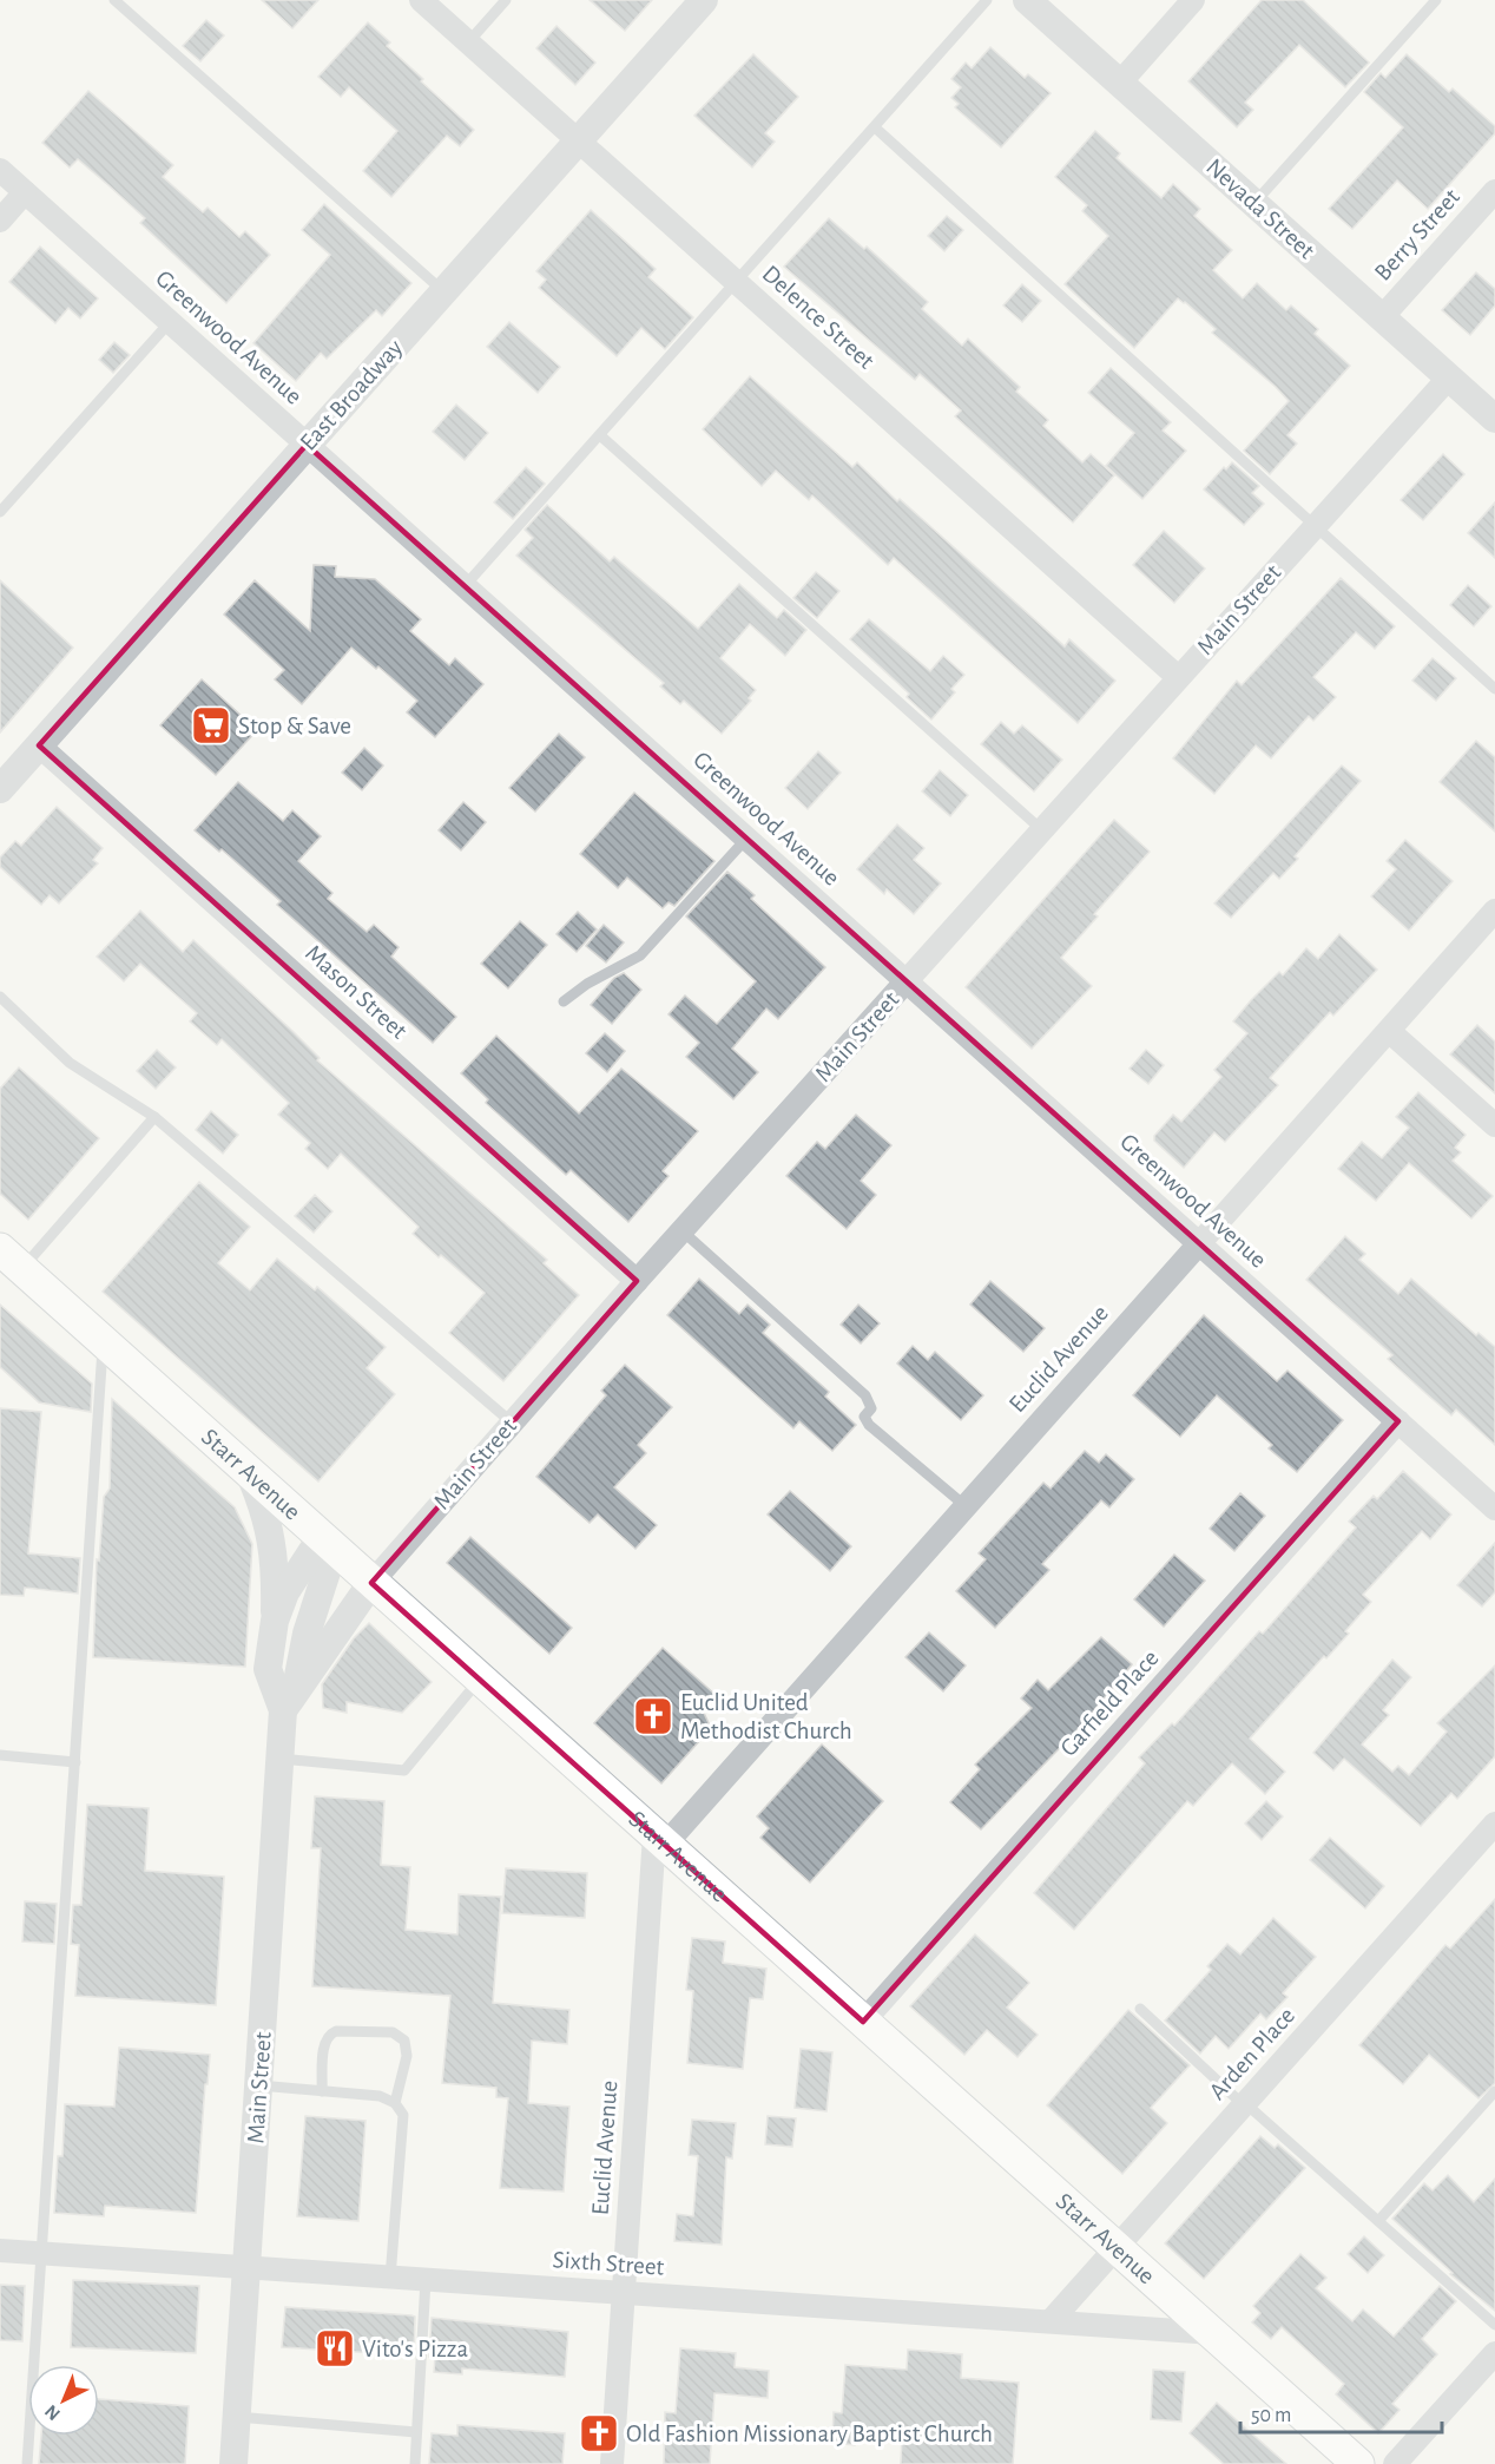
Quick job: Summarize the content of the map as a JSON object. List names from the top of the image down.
{
  "streets": {
    "main road": ["Starr Avenue"],
    "street": [
      "Nevada Street",
      "Berry Street",
      "Delence Street",
      "Greenwood Avenue",
      "East Broadway",
      "Main Street",
      "Mason Street",
      "Euclid Avenue",
      "Garfield Place",
      "Arden Place",
      "Sixth Street"
    ]
  },
  "crossings": [
    ["Nevada Street", "Berry Street"],
    ["Nevada Street", "Main Street"],
    ["Delence Street", "East Broadway"],
    ["Delence Street", "Main Street"],
    ["Greenwood Avenue", "East Broadway"],
    ["Greenwood Avenue", "Main Street"],
    ["Greenwood Avenue", "Euclid Avenue"],
    ["Greenwood Avenue", "Garfield Place"],
    ["East Broadway", "Mason Street"],
    ["Main Street", "Mason Street"],
    ["Main Street", "Starr Avenue"],
    ["Main Street", "Sixth Street"],
    ["Euclid Avenue", "Starr Avenue"],
    ["Euclid Avenue", "Sixth Street"],
    ["Starr Avenue", "Garfield Place"],
    ["Starr Avenue", "Arden Place"],
    ["Starr Avenue", "Sixth Street"],
    ["Arden Place", "Sixth Street"]
  ],
  "places": {
    "supermarket": ["Stop & Save"],
    "church": ["Euclid United Methodist Church", "Old Fashion Missionary Baptist Church"],
    "restaurant": ["Vito's Pizza"]
  },
  "scale_bar": "50 m",
  "north": "bottom left"
}
